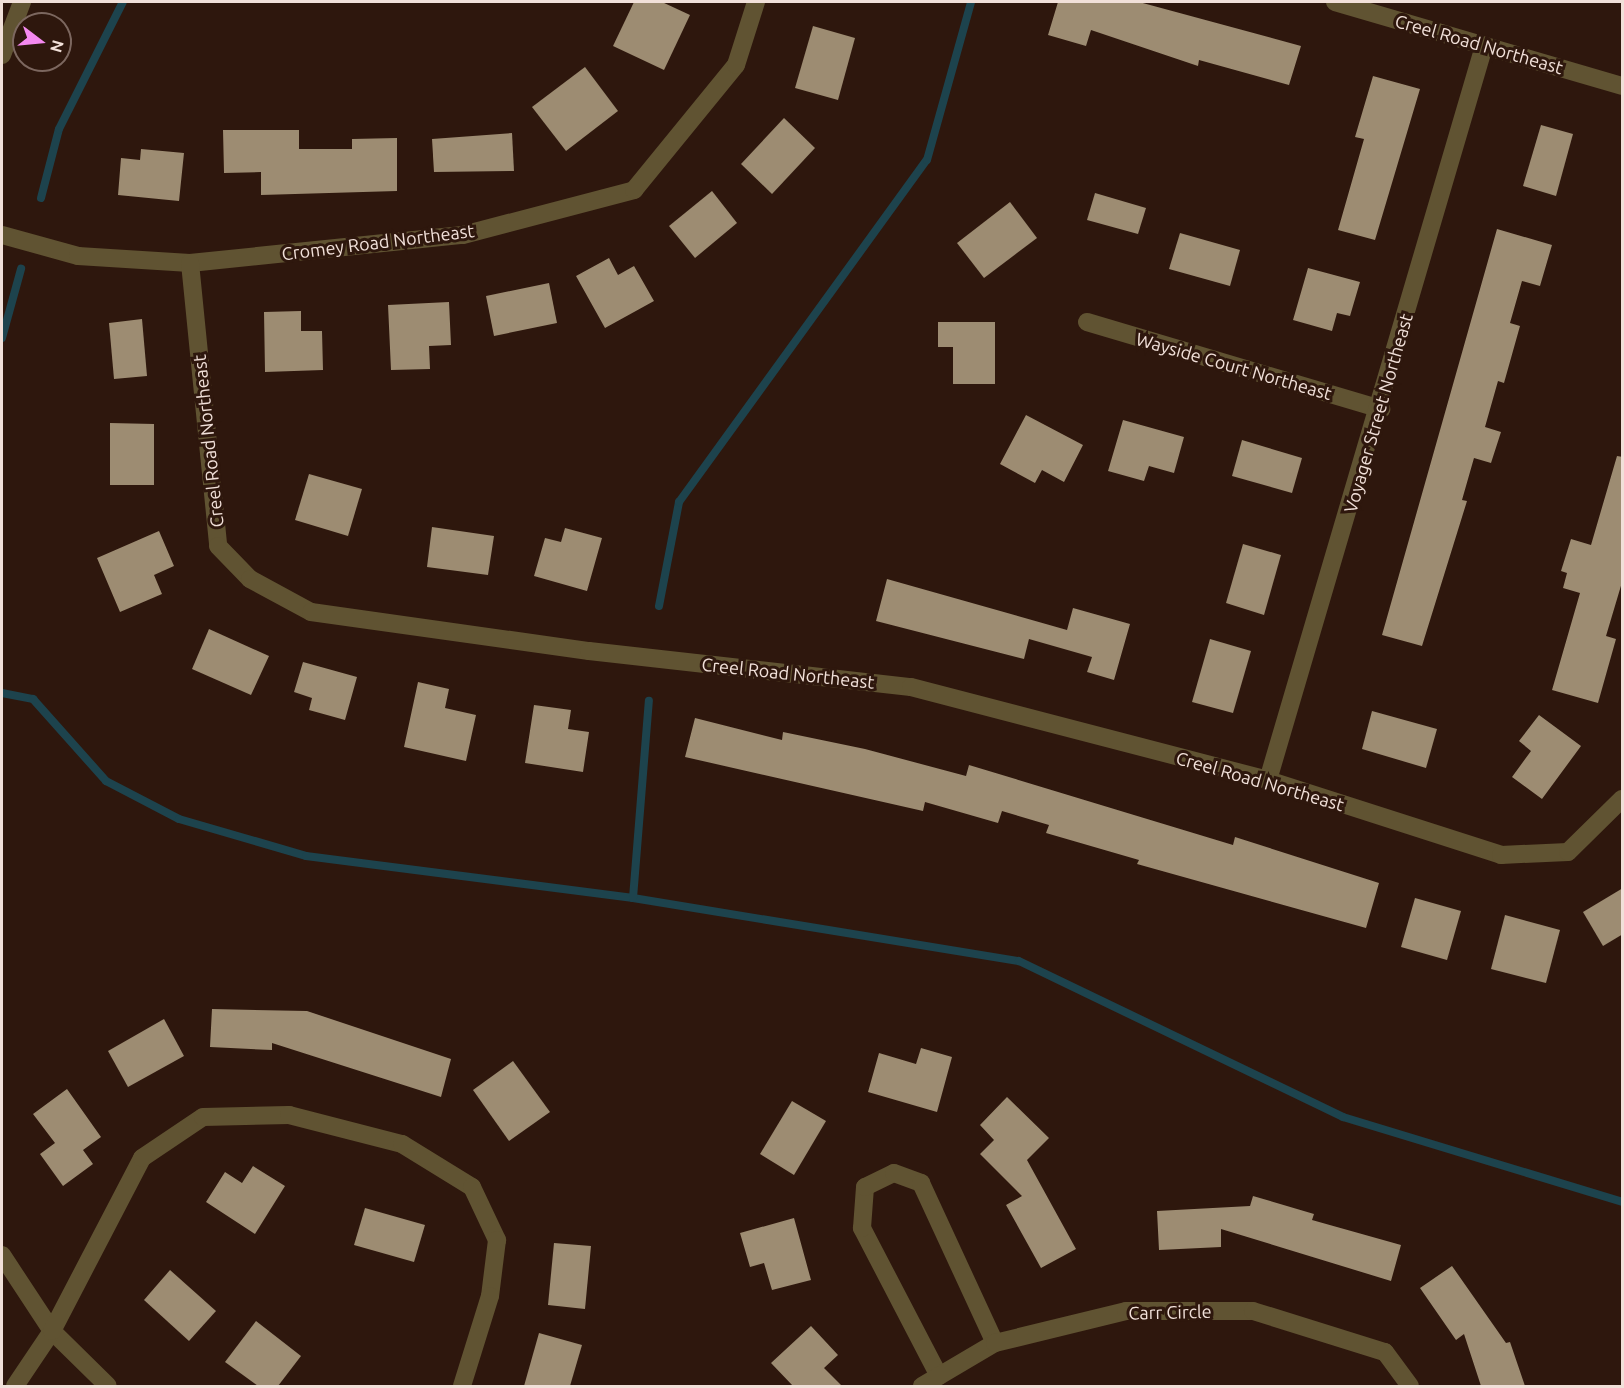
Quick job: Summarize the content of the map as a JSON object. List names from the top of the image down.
{
  "streets": {
    "street": [
      "Creel Road Northeast",
      "Cromey Road Northeast",
      "Wayside Court Northeast",
      "Voyager Street Northeast",
      "Carr Circle"
    ]
  },
  "crossings": [
    ["Creel Road Northeast", "Cromey Road Northeast"],
    ["Creel Road Northeast", "Voyager Street Northeast"],
    ["Wayside Court Northeast", "Voyager Street Northeast"]
  ],
  "north": "right"
}
